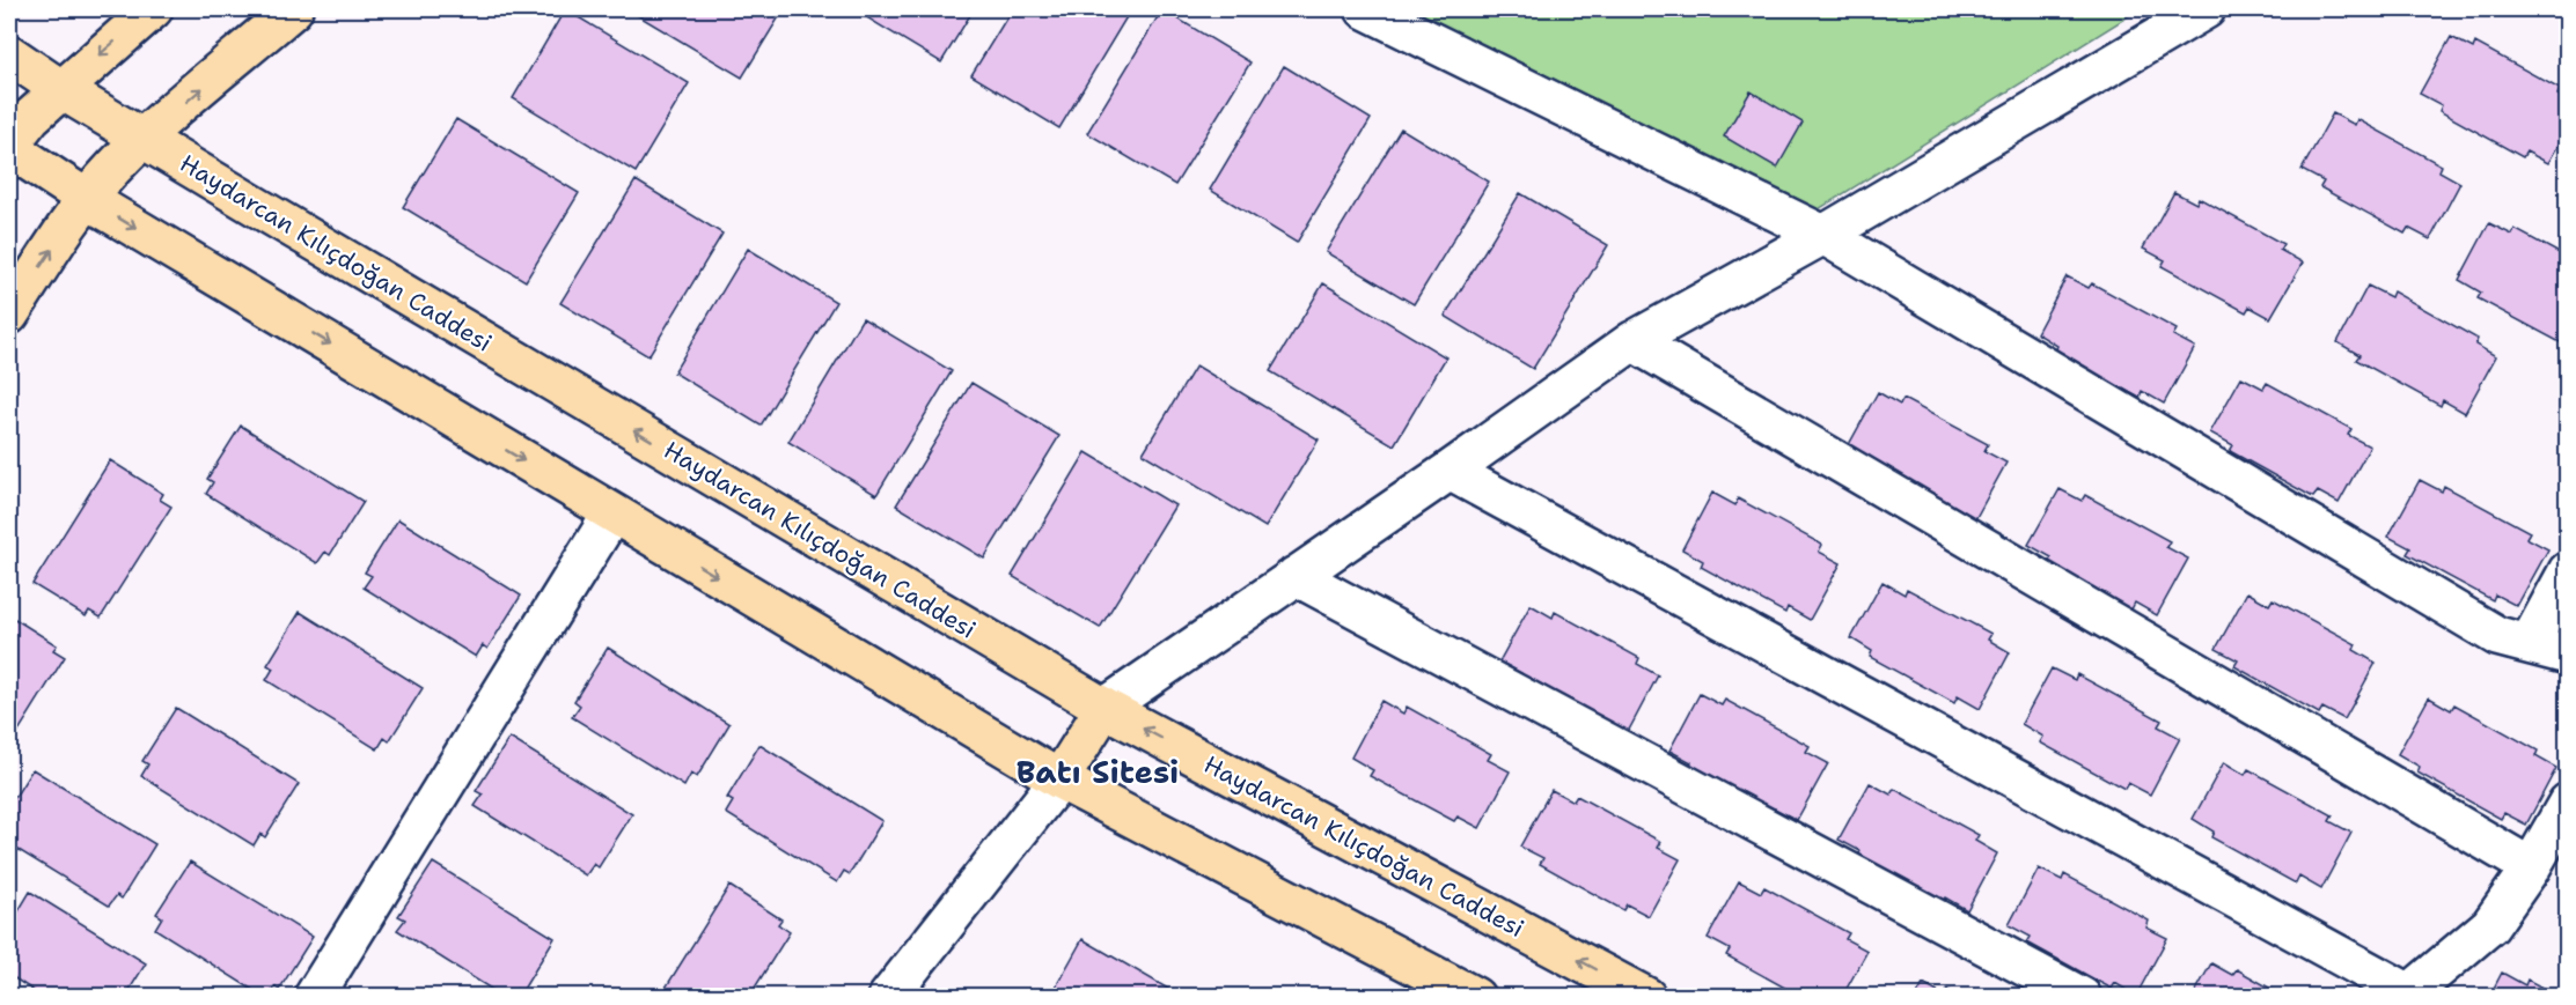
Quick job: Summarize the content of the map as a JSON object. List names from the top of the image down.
{
  "streets": {
    "main road": ["Haydarcan Kılıçdoğan Caddesi"]
  },
  "districts": ["Batı Sitesi"]
}
